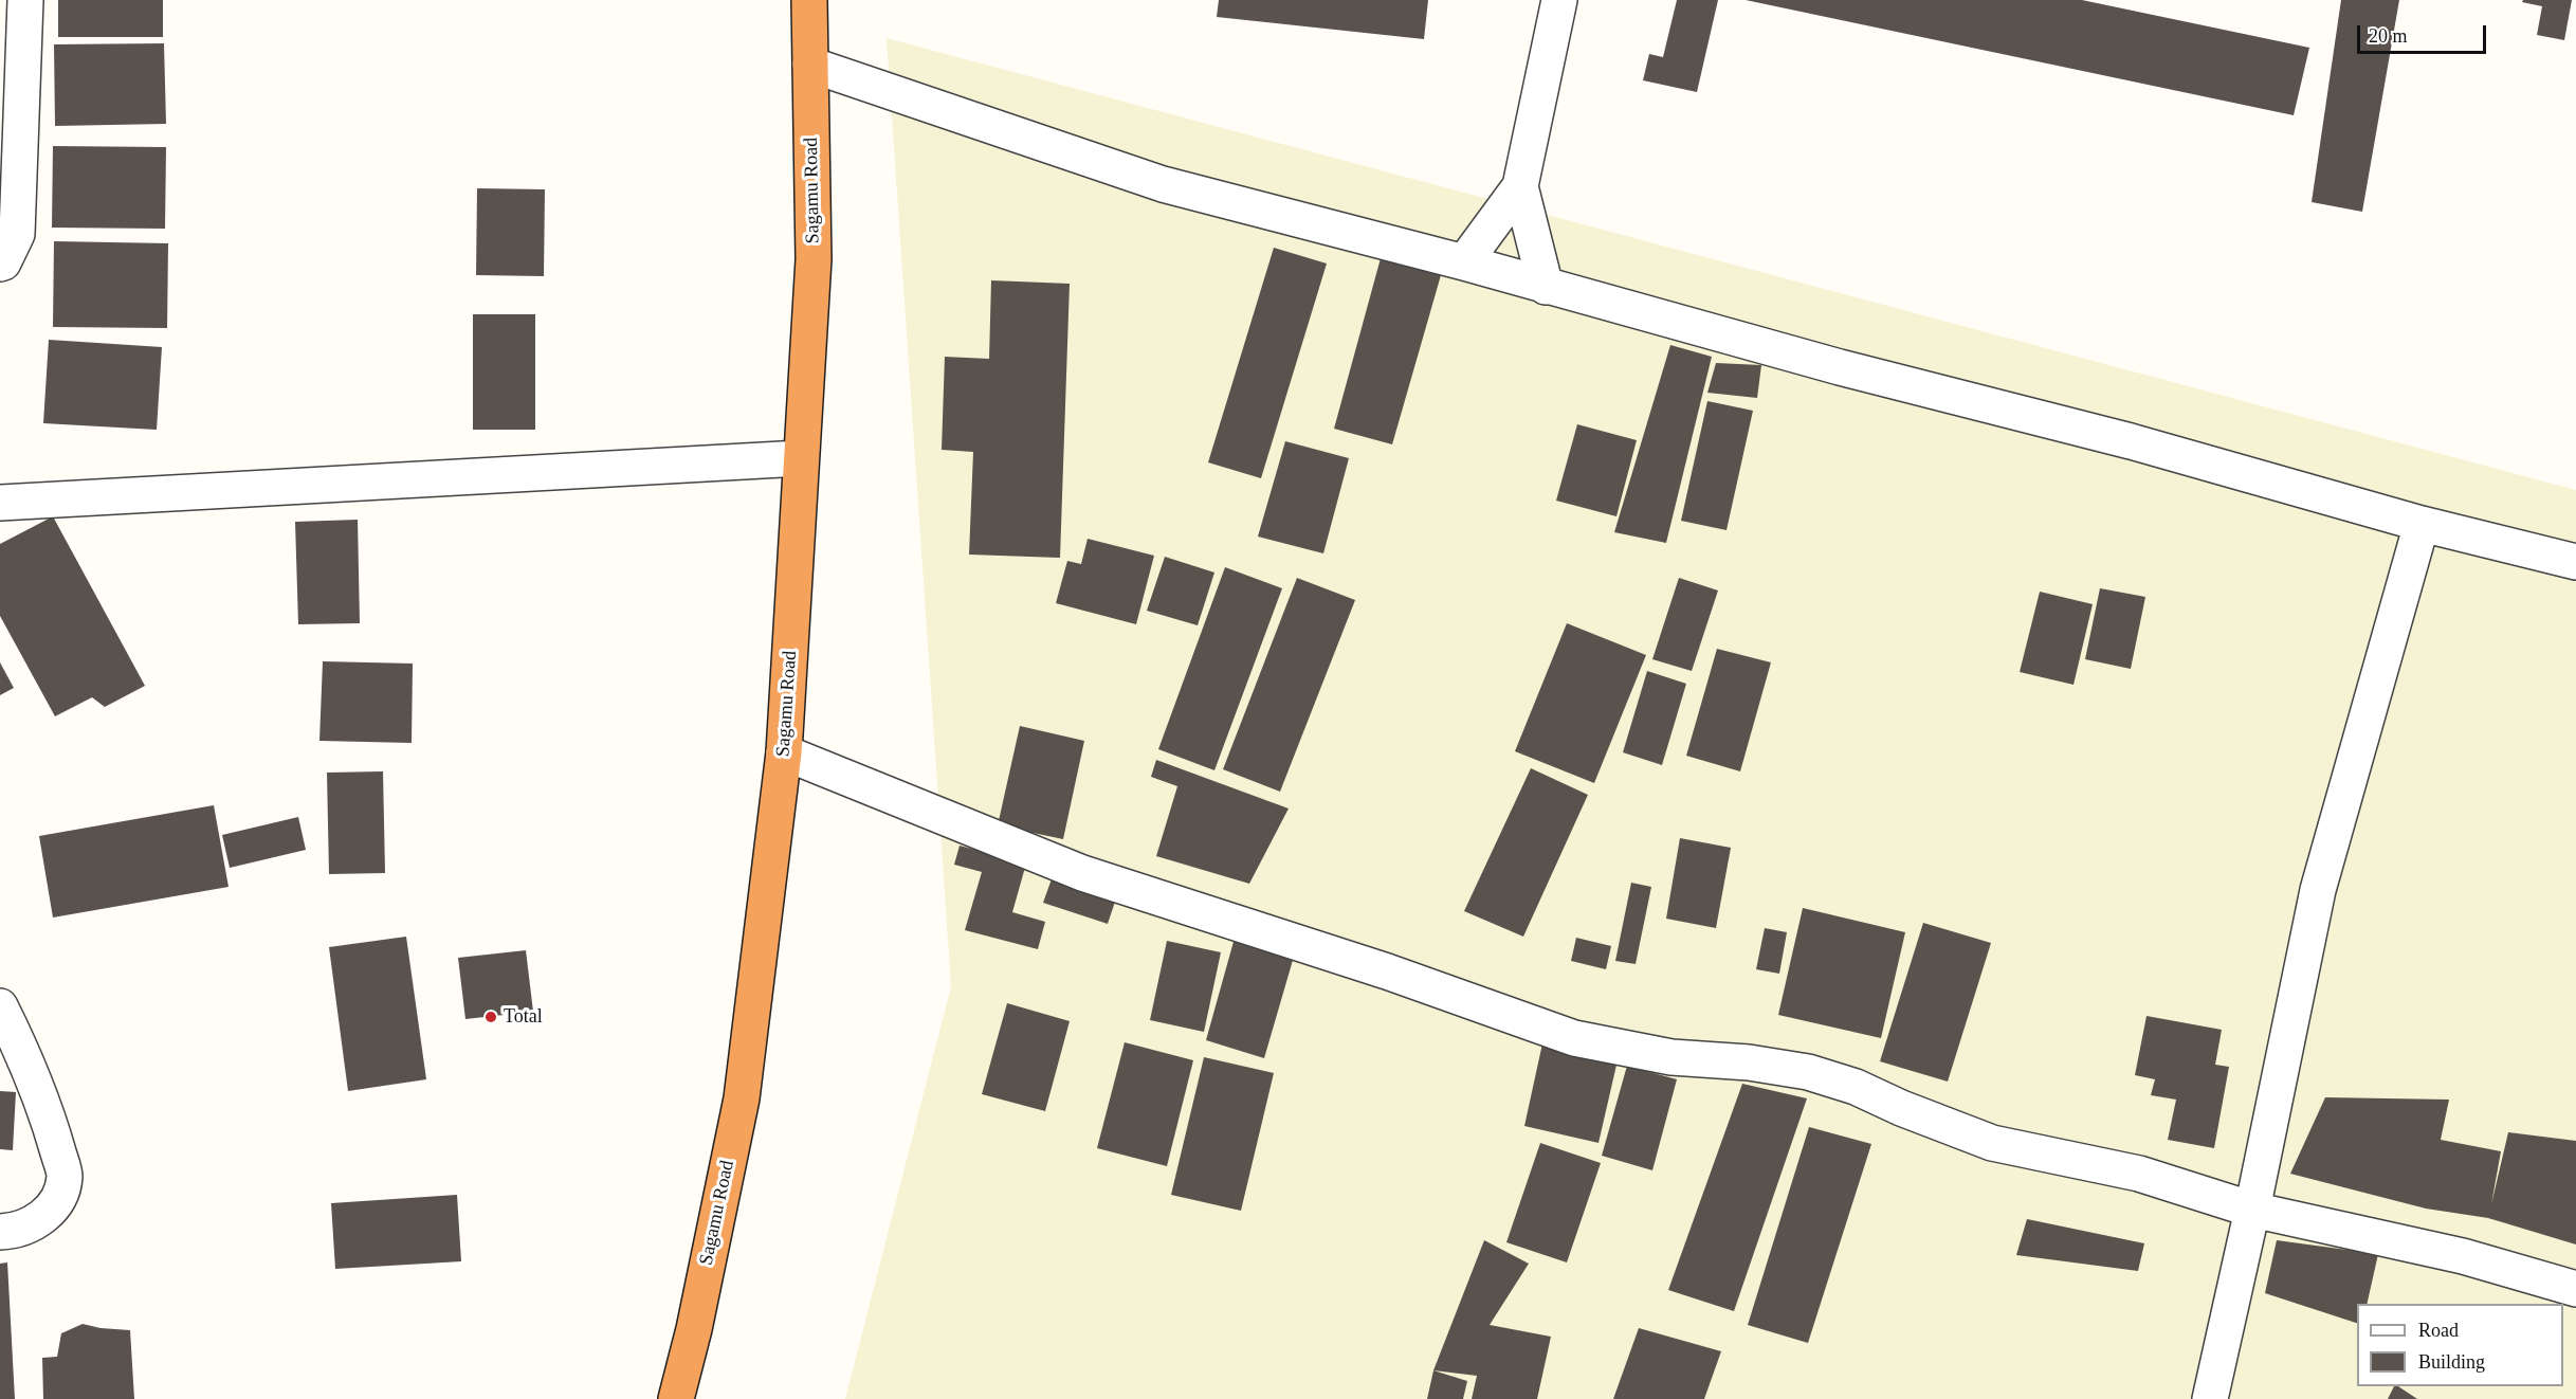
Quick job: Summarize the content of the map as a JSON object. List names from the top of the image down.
{
  "streets": {
    "highway": ["Sagamu Road"]
  },
  "places": ["Total"],
  "legend": ["Road", "Building"],
  "scale_bar": "20 m"
}
